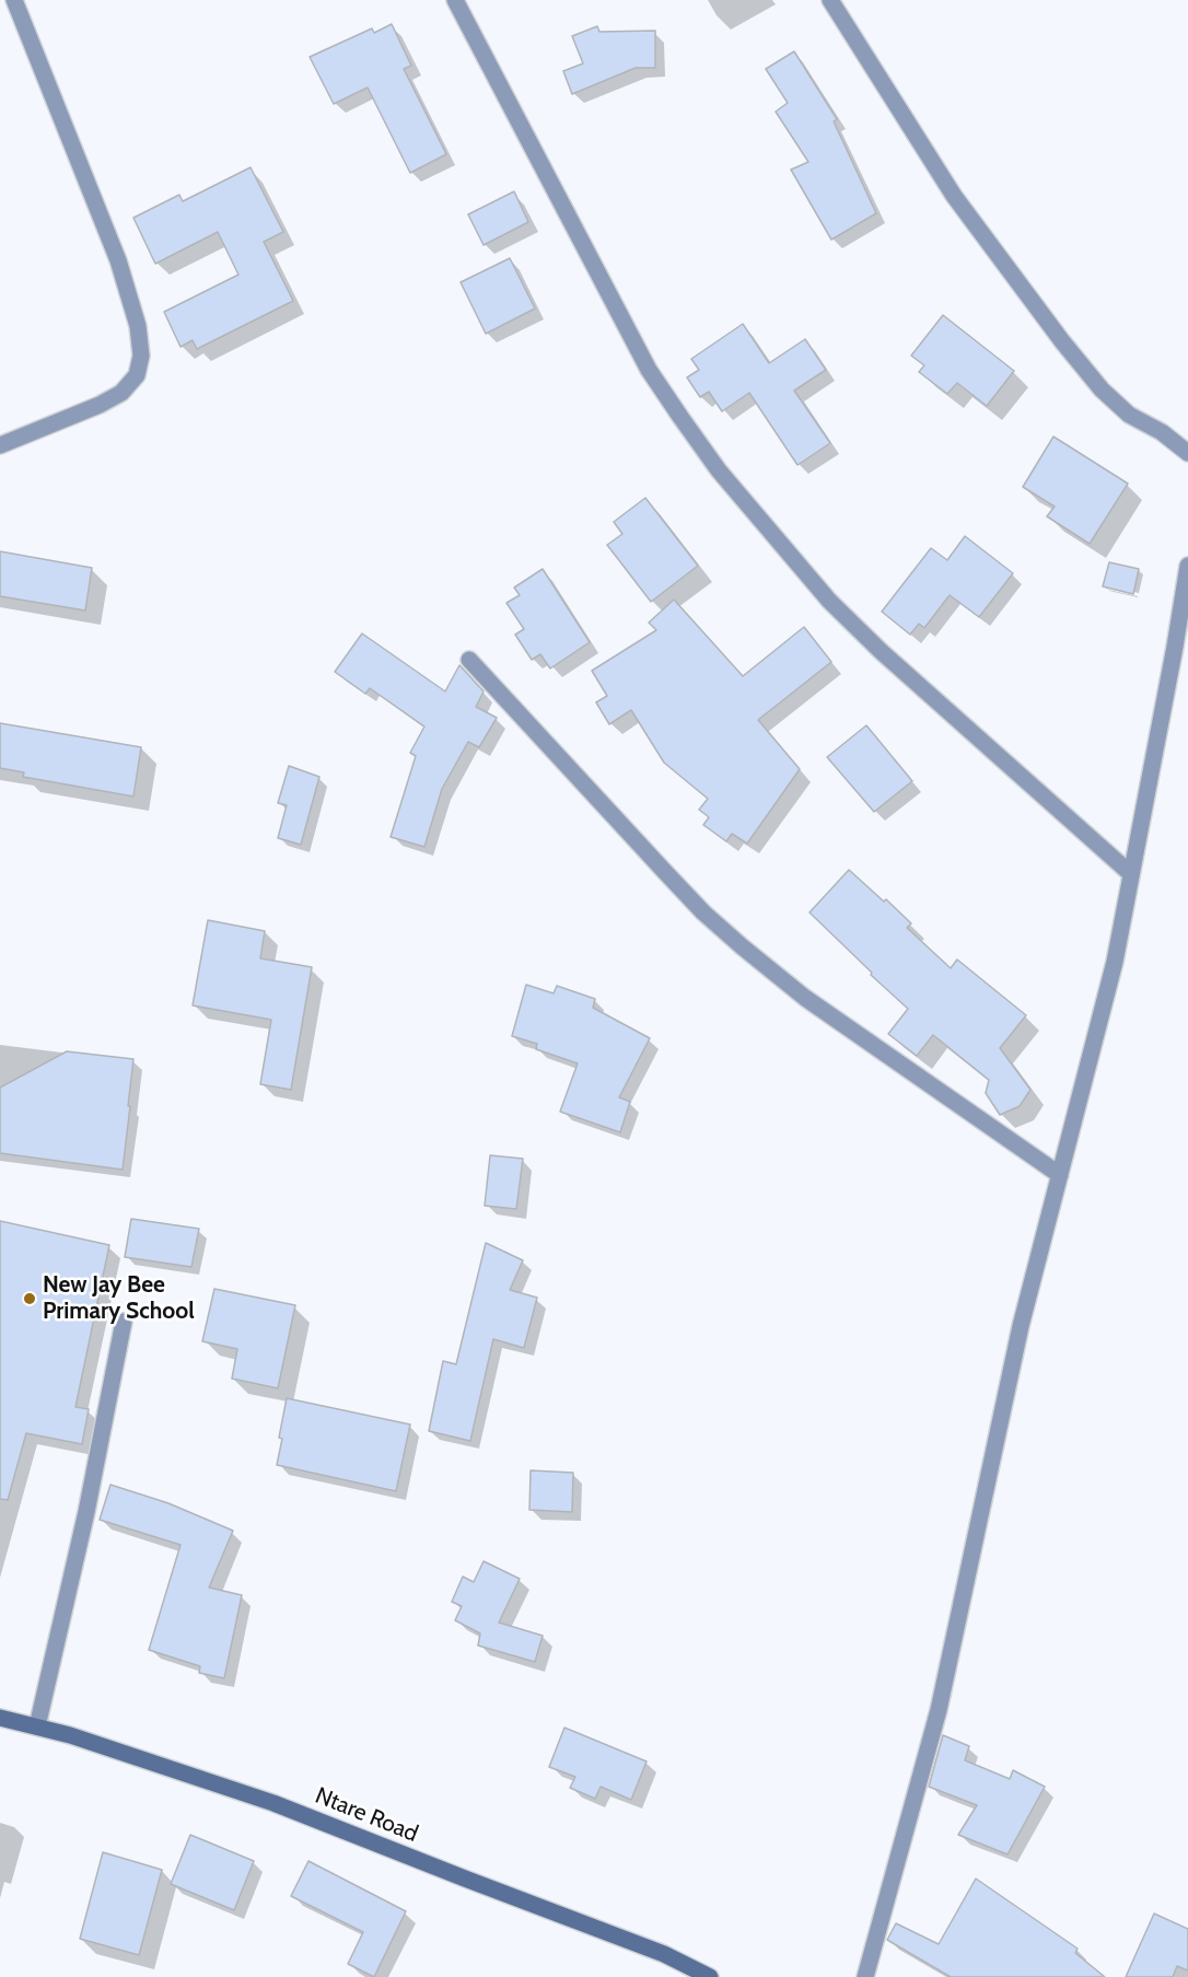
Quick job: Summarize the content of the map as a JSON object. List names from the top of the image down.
{
  "streets": {
    "main road": ["Ntare Road"]
  },
  "places": ["New Jay Bee Primary School"]
}
